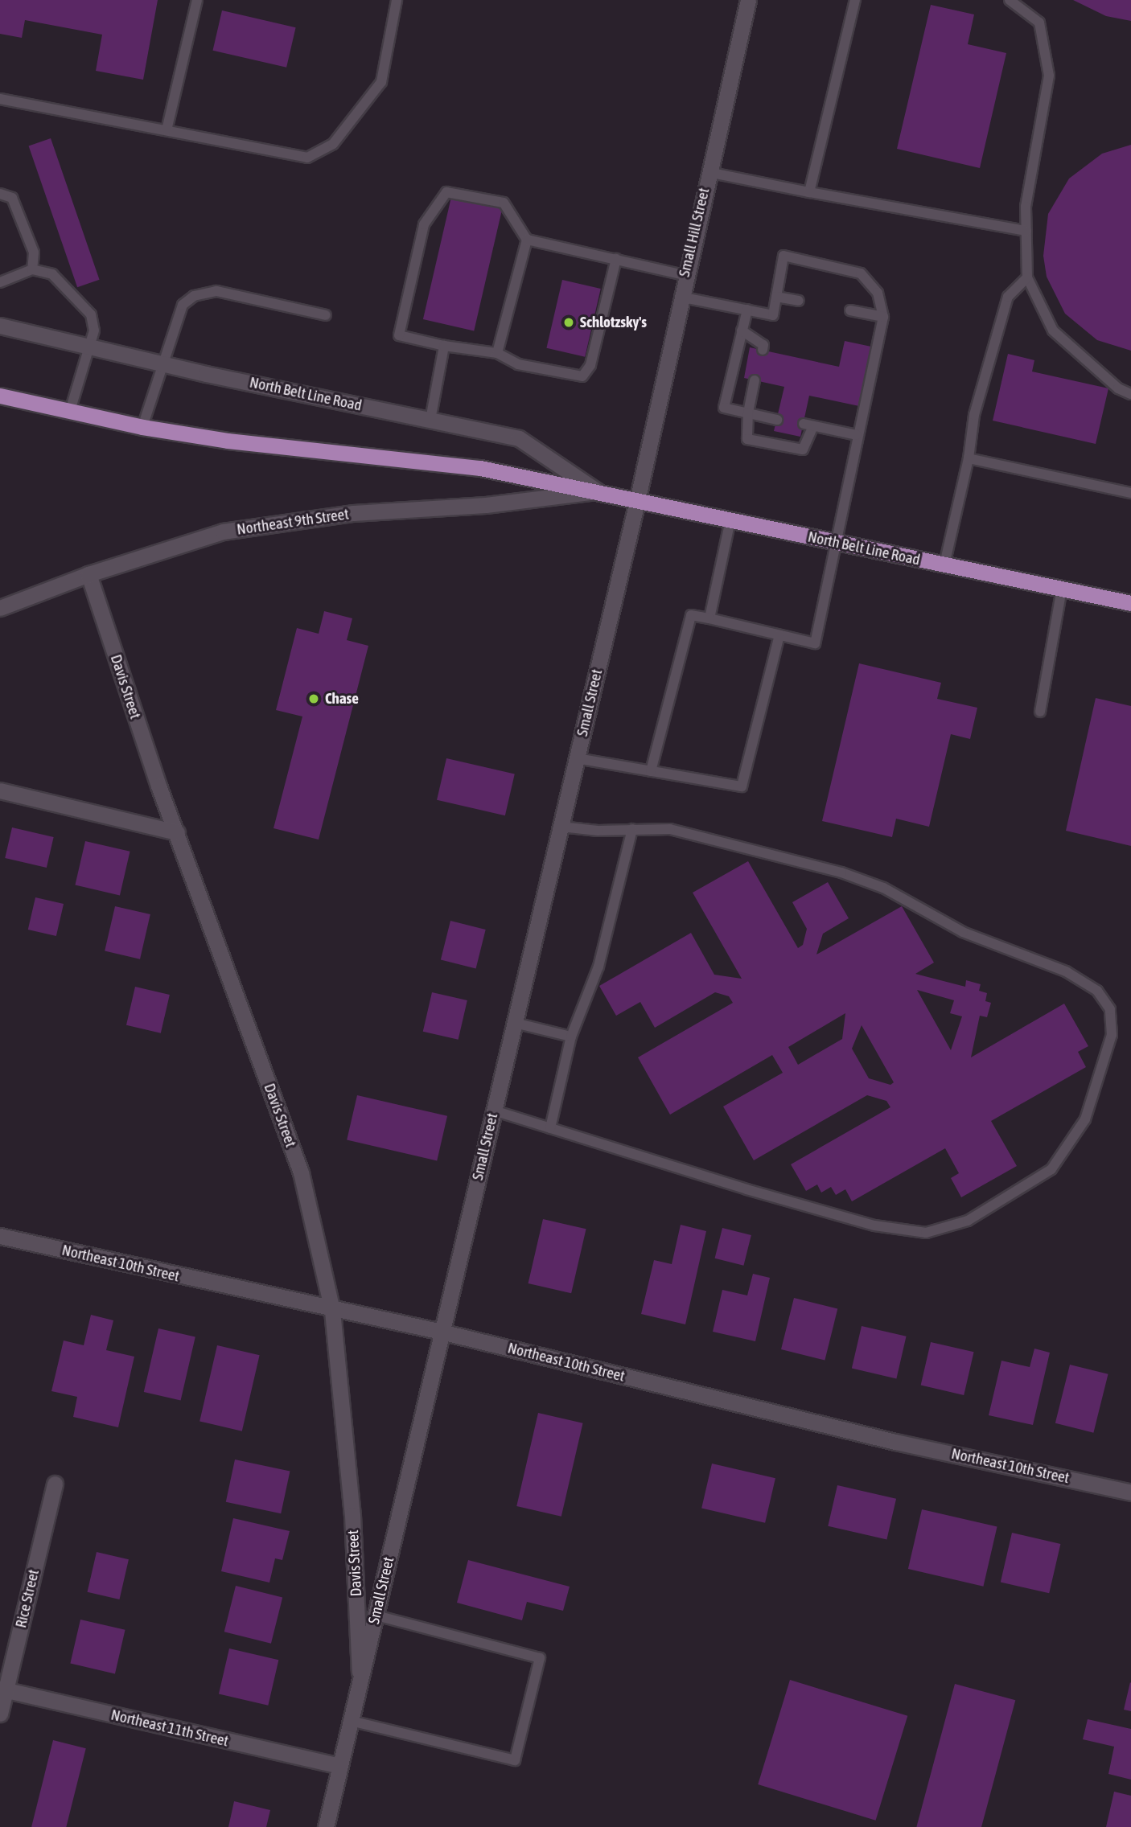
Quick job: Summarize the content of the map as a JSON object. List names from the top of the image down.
{
  "streets": {
    "main road": ["North Belt Line Road"],
    "street": [
      "Small Hill Street",
      "Northeast 9th Street",
      "Davis Street",
      "Small Street",
      "Northeast 10th Street",
      "Rice Street",
      "Northeast 11th Street"
    ]
  },
  "crossings": [
    ["Small Hill Street", "Small Street"],
    ["North Belt Line Road", "Northeast 9th Street"],
    ["North Belt Line Road", "Small Street"],
    ["Northeast 9th Street", "Davis Street"],
    ["Davis Street", "Small Street"],
    ["Davis Street", "Northeast 10th Street"],
    ["Small Street", "Northeast 10th Street"],
    ["Small Street", "Northeast 11th Street"],
    ["Rice Street", "Northeast 11th Street"]
  ],
  "places": ["Schlotzsky's", "Chase"]
}
